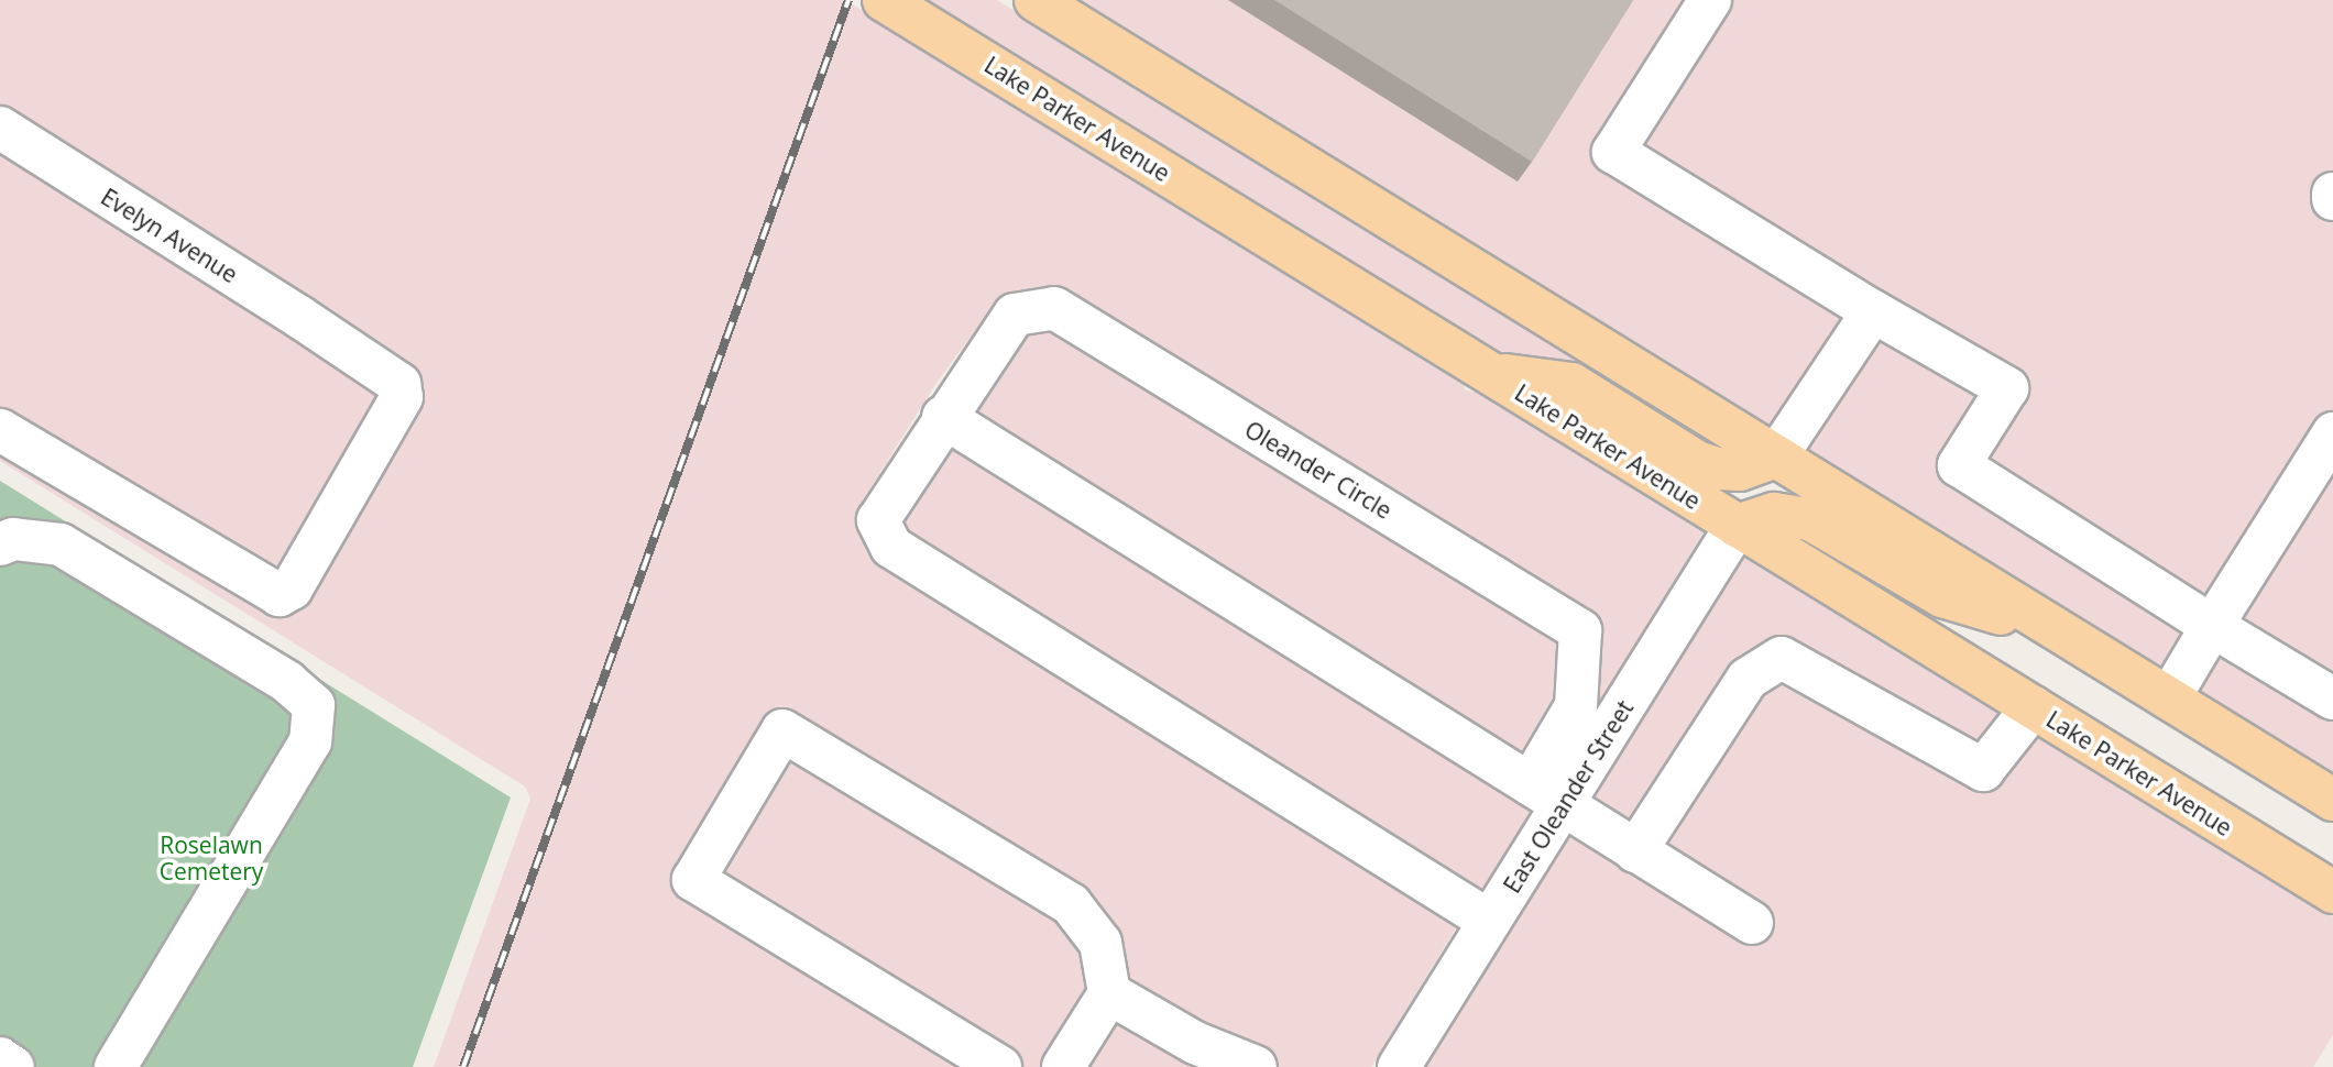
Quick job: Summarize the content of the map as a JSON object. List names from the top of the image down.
{
  "streets": {
    "main road": ["Lake Parker Avenue"],
    "street": ["Evelyn Avenue", "Oleander Circle", "East Oleander Street"]
  },
  "crossings": [
    ["Lake Parker Avenue", "East Oleander Street"],
    ["Oleander Circle", "East Oleander Street"]
  ],
  "parks": ["Roselawn Cemetery"]
}
